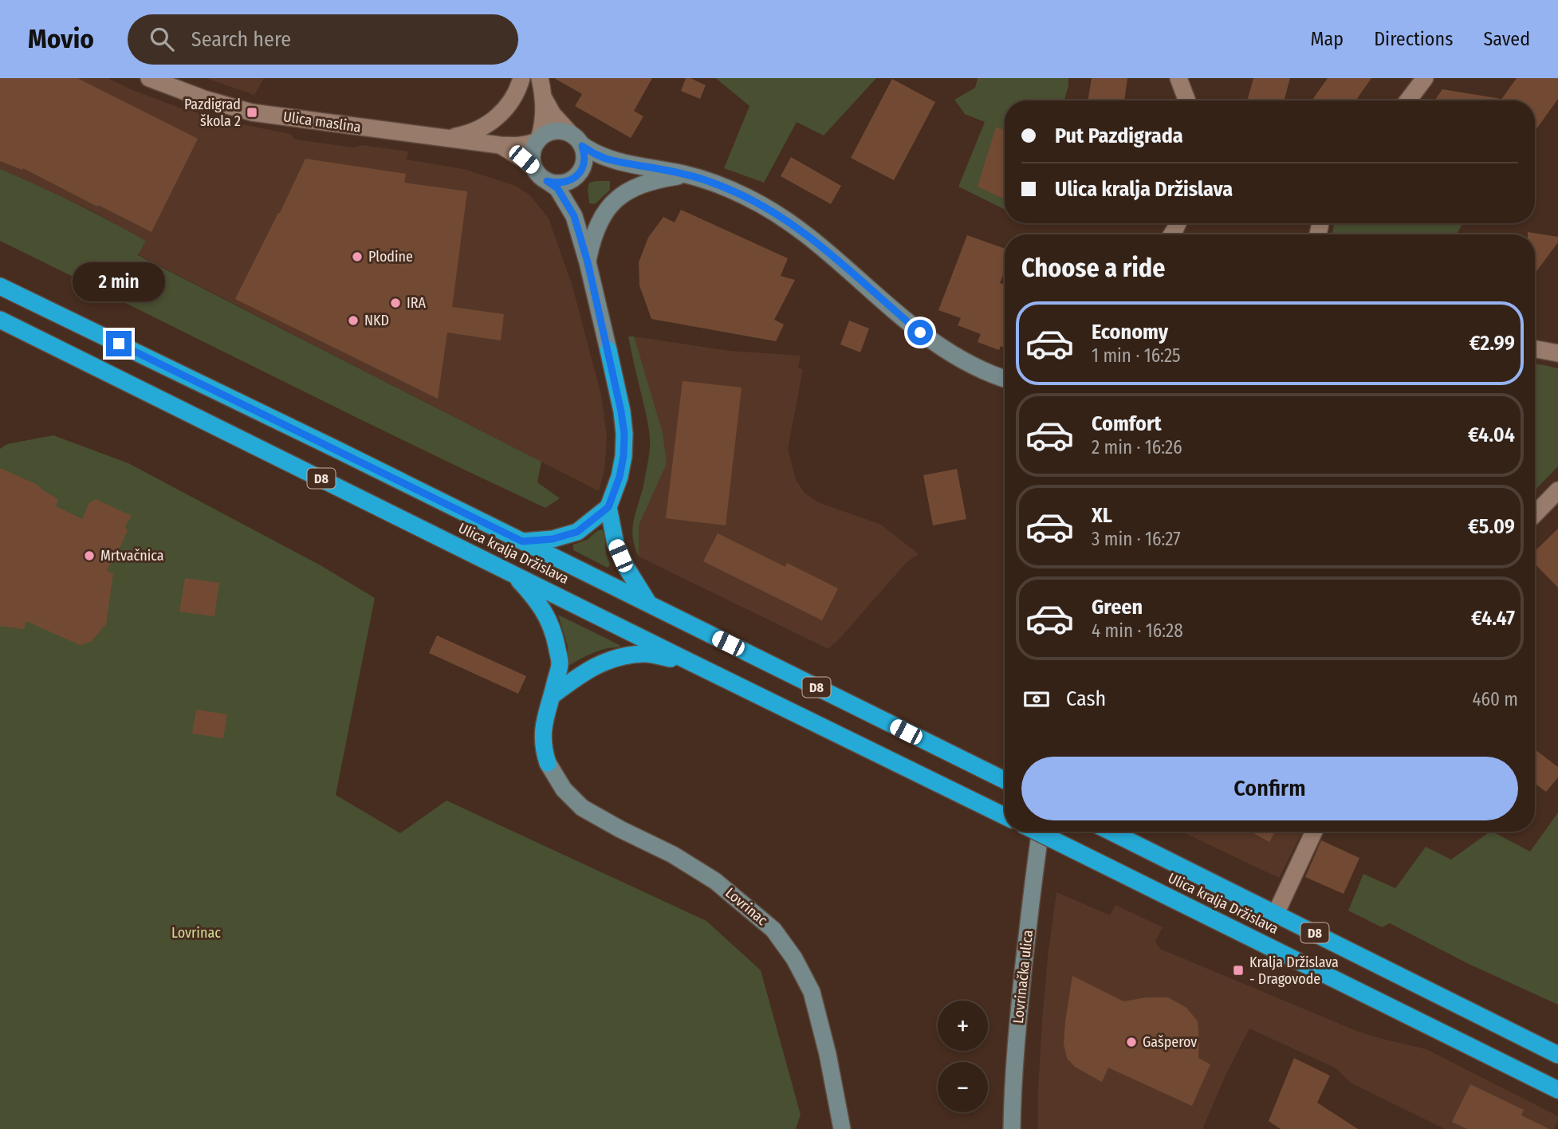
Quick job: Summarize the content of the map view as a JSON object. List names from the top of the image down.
{
  "streets": {
    "highway": ["D8", "Ulica kralja Držislava"],
    "street": ["Ulica maslina", "Lovrinac", "Lovrinačka ulica"]
  },
  "crossings": [
    ["D8", "Ulica kralja Držislava"]
  ],
  "parks": ["Lovrinac"],
  "places": {
    "transit": ["Pazdigrad škola 2", "Kralja Držislava - Dragovode"],
    "other": [
      "Plodine",
      "IRA",
      "NKD",
      "Mrtvačnica",
      "Gašperov"
    ]
  },
  "page": {
    "header": "Movio",
    "search": "Search here",
    "nav": ["Map", "Directions", "Saved"],
    "banner": ["Put Pazdigrada", "Ulica kralja Držislava"],
    "heading": "Choose a ride",
    "bubble": "2 min",
    "list": [
      {
        "name": "Economy",
        "note": "1 min · 16:25",
        "value": "€2.99"
      },
      {
        "name": "Comfort",
        "note": "2 min · 16:26",
        "value": "€4.04"
      },
      {
        "name": "XL",
        "note": "3 min · 16:27",
        "value": "€5.09"
      },
      {
        "name": "Green",
        "note": "4 min · 16:28",
        "value": "€4.47"
      }
    ],
    "pay": ["Cash", "460 m"],
    "buttons": "Confirm",
    "map_buttons": ["+", "−"]
  }
}
